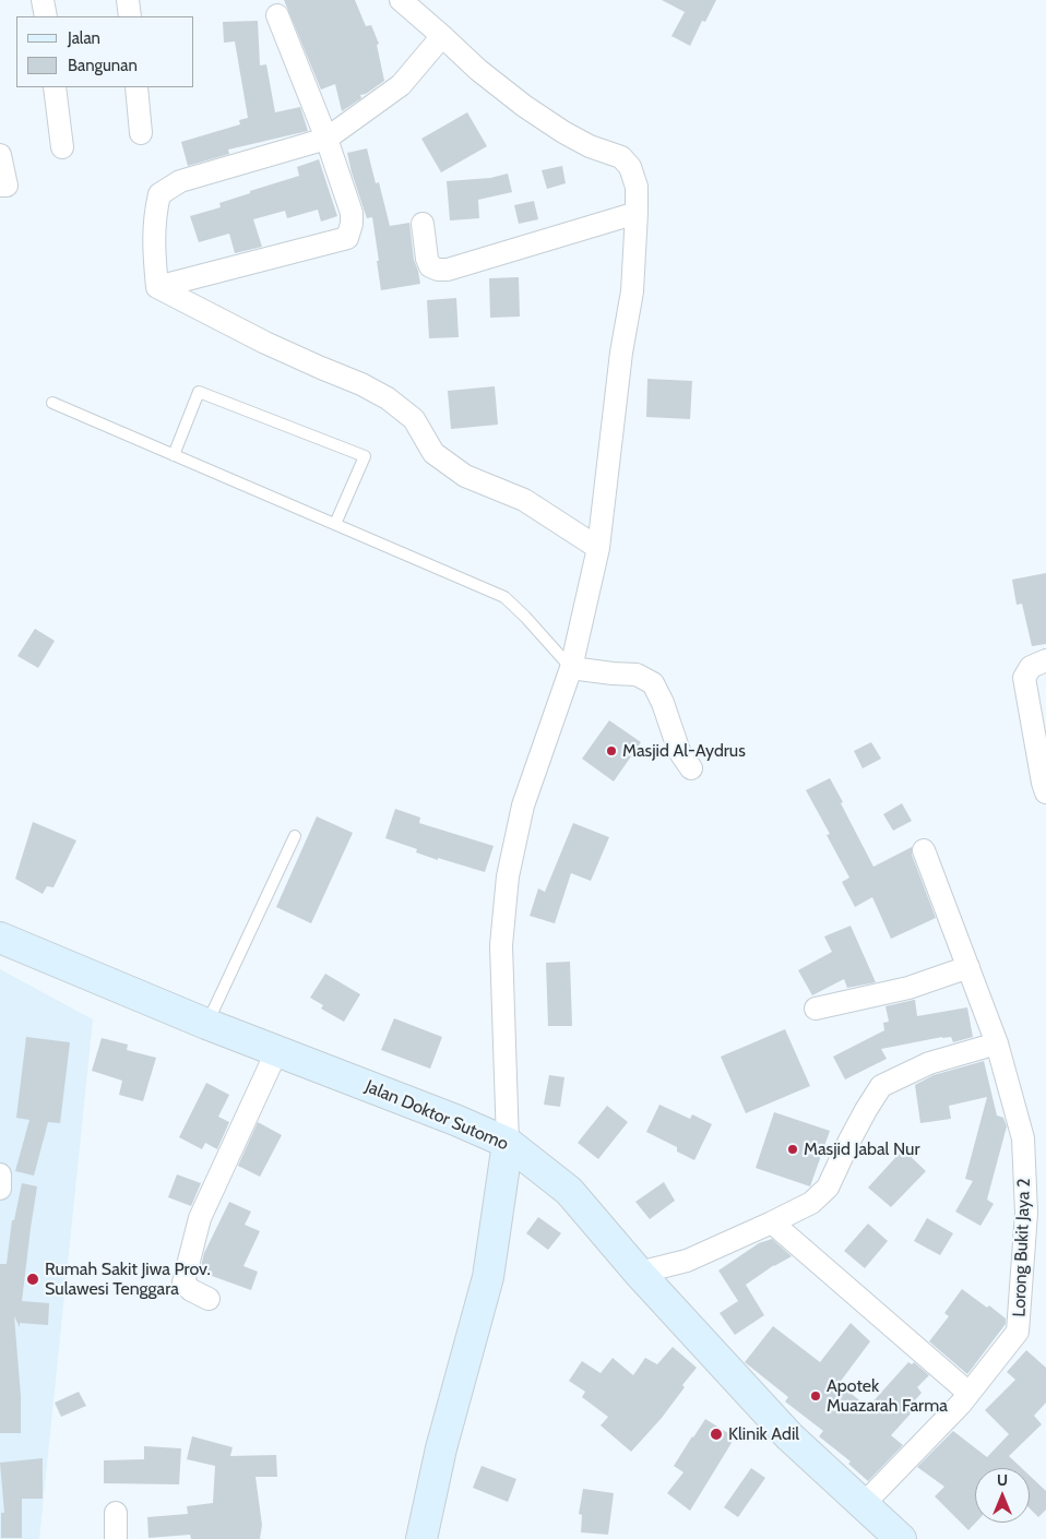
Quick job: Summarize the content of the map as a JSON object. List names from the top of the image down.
{
  "streets": {
    "street": ["Jalan Doktor Sutomo", "Lorong Bukit Jaya 2"]
  },
  "crossings": [
    ["Jalan Doktor Sutomo", "Lorong Bukit Jaya 2"]
  ],
  "places": [
    "Masjid Al-Aydrus",
    "Masjid Jabal Nur",
    "Rumah Sakit Jiwa Prov. Sulawesi Tenggara",
    "Apotek Muazarah Farma",
    "Klinik Adil"
  ],
  "legend": ["Jalan", "Bangunan"],
  "north": "top"
}
